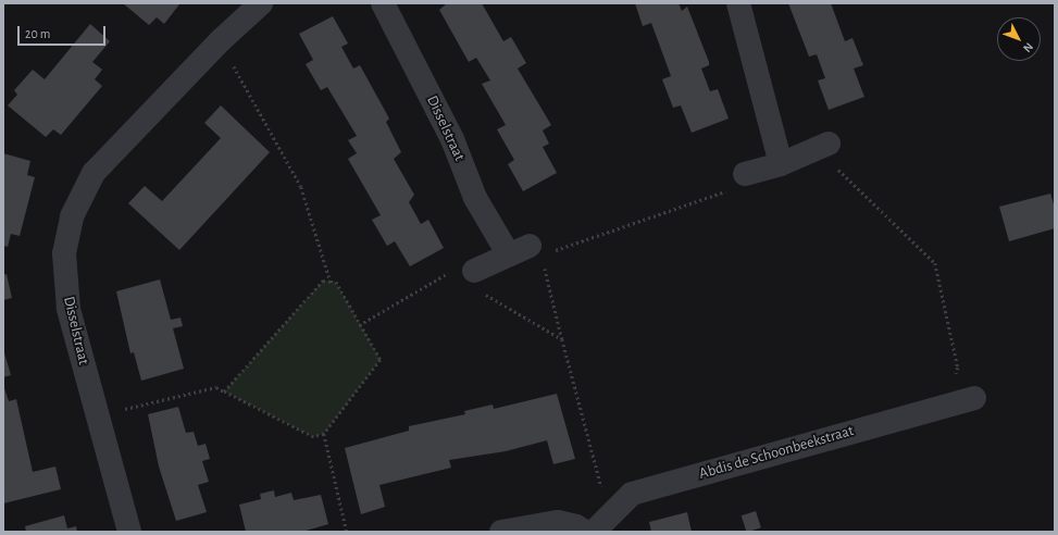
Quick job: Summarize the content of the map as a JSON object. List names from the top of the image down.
{
  "streets": {
    "street": ["Disselstraat", "Abdis de Schoonbeekstraat"]
  },
  "scale_bar": "20 m",
  "north": "bottom right"
}
